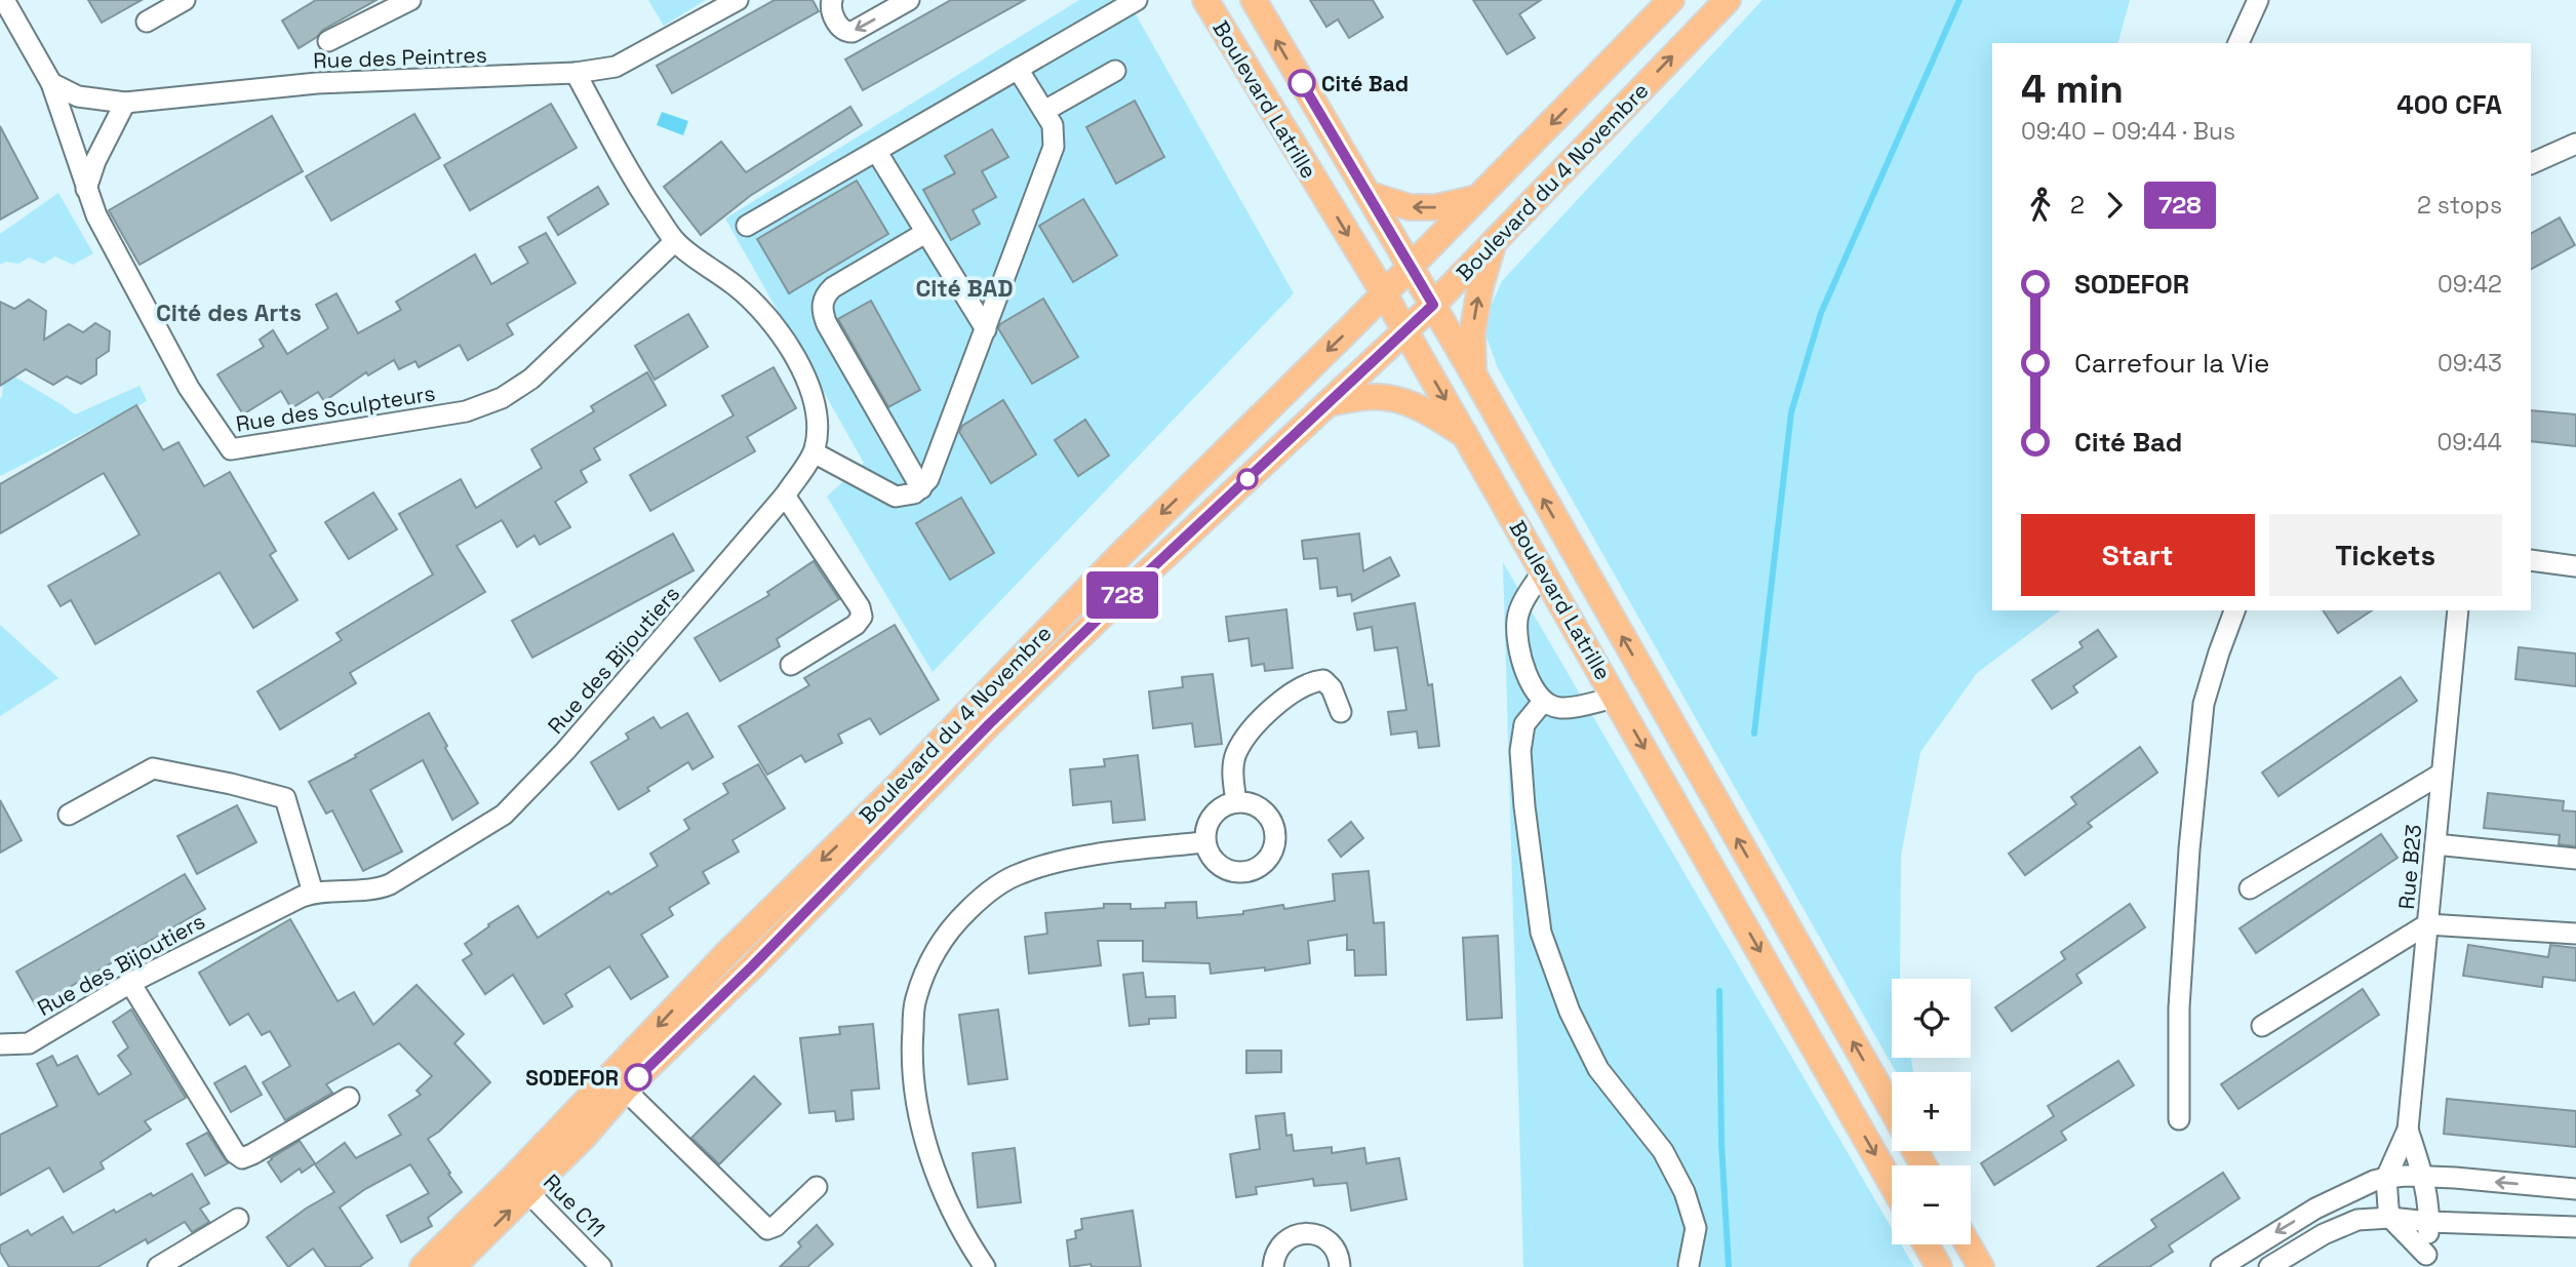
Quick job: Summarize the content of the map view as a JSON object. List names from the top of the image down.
{
  "streets": {
    "main road": ["Boulevard Latrille", "Boulevard du 4 Novembre"],
    "street": [
      "Rue des Peintres",
      "Rue des Sculpteurs",
      "Rue des Bijoutiers",
      "Rue B23",
      "Rue C11"
    ]
  },
  "crossings": [
    ["Rue des Peintres", "Rue des Sculpteurs"],
    ["Rue des Peintres", "Rue des Bijoutiers"],
    ["Boulevard Latrille", "Boulevard du 4 Novembre"],
    ["Boulevard du 4 Novembre", "Rue C11"],
    ["Rue des Sculpteurs", "Rue des Bijoutiers"]
  ],
  "districts": ["Cité BAD", "Cité des Arts"],
  "places": ["Cité Bad", "SODEFOR"],
  "lines": ["bus line 728"],
  "page": {
    "on_map": "728",
    "heading": ["4 min", "09:40 – 09:44 · Bus", "400 CFA"],
    "legs": ["2", "728", "2 stops"],
    "list": [
      {
        "name": "SODEFOR",
        "value": "09:42"
      },
      {
        "name": "Carrefour la Vie",
        "value": "09:43"
      },
      {
        "name": "Cité Bad",
        "value": "09:44"
      }
    ],
    "buttons": ["Start", "Tickets"],
    "map_buttons": ["+", "−"]
  }
}
